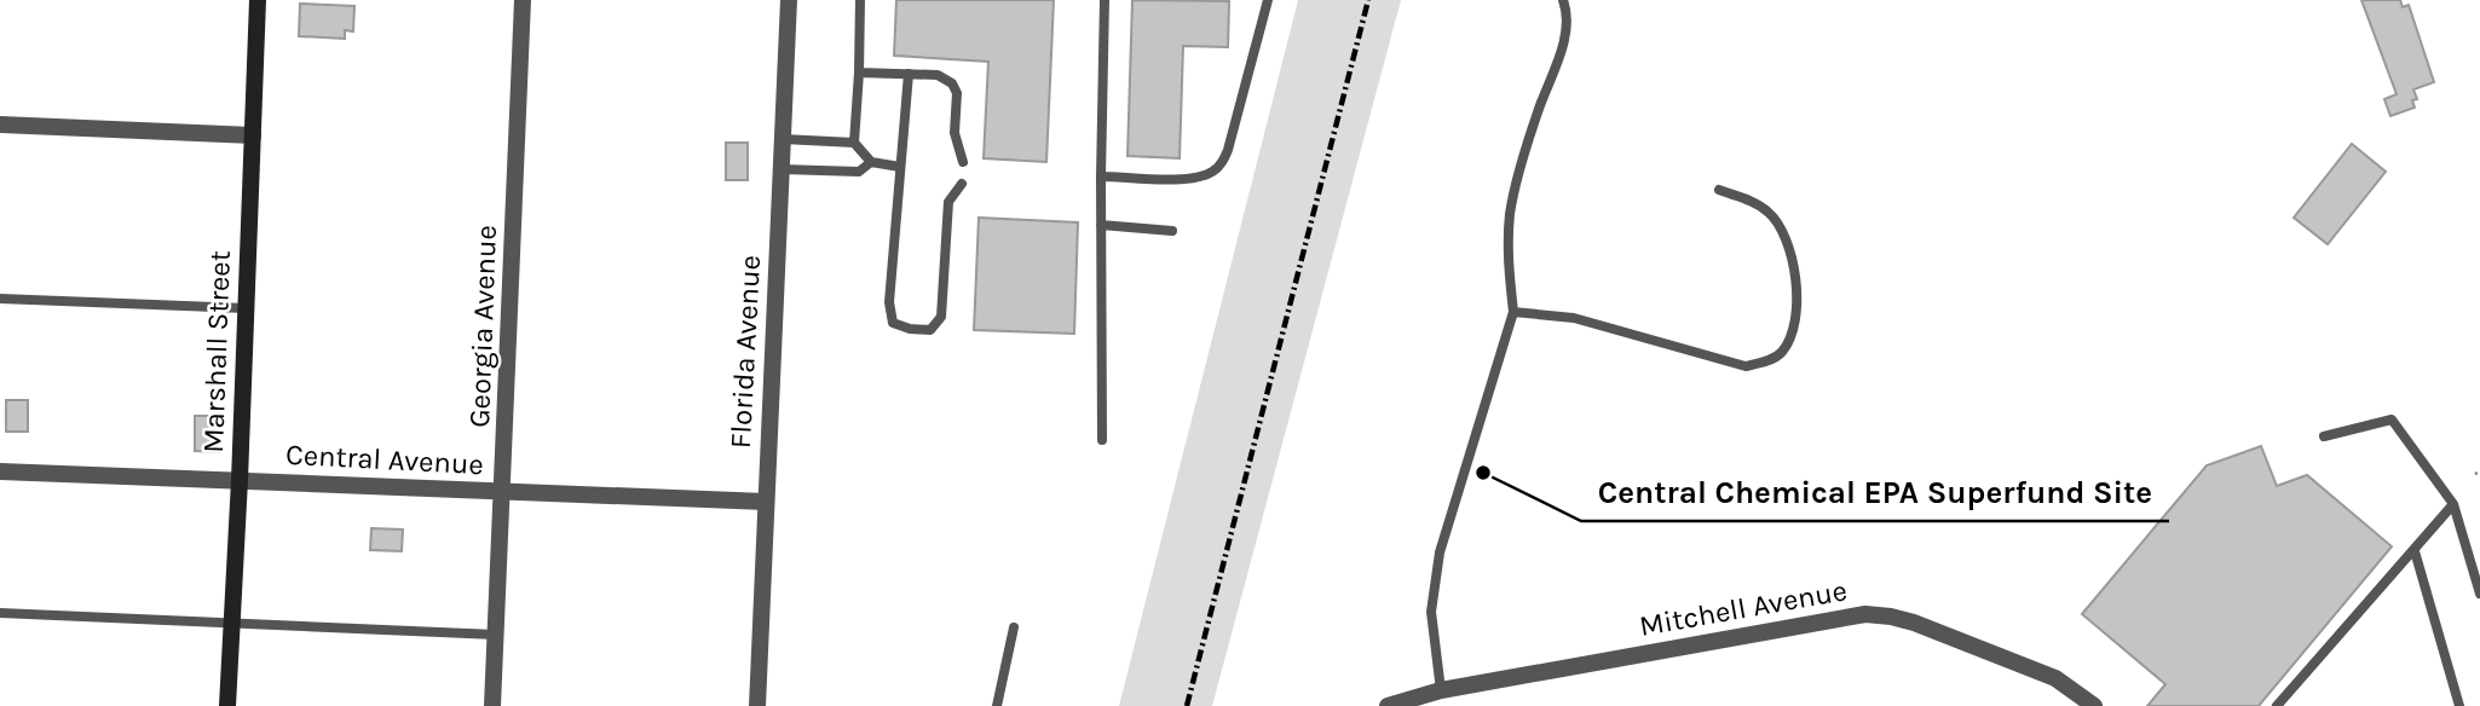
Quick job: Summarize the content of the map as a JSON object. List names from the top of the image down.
{
  "streets": {
    "street": [
      "Georgia Avenue",
      "Marshall Street",
      "Florida Avenue",
      "Central Avenue",
      "Mitchell Avenue"
    ]
  },
  "crossings": [
    ["Georgia Avenue", "Central Avenue"],
    ["Marshall Street", "Central Avenue"],
    ["Florida Avenue", "Central Avenue"]
  ],
  "places": ["Central Chemical EPA Superfund Site"]
}
